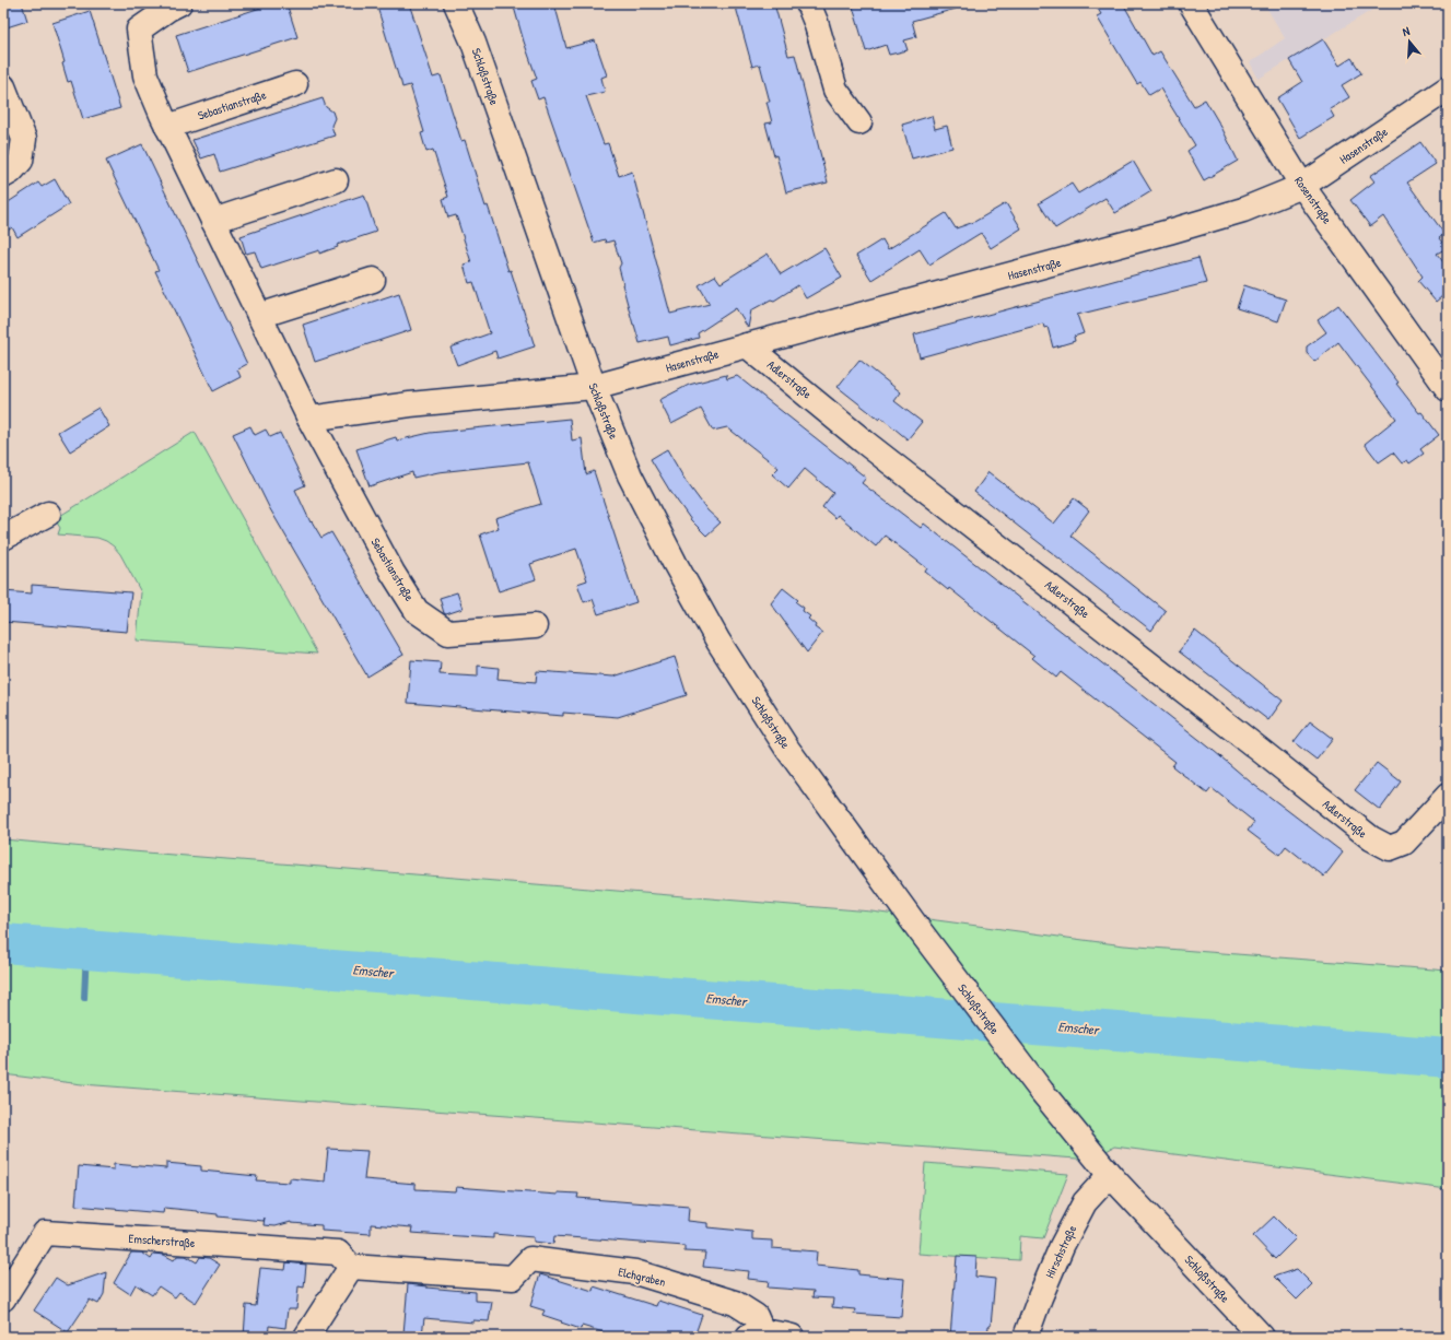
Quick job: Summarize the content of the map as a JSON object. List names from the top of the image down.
{
  "streets": {
    "street": [
      "Schloßstraße",
      "Sebastianstraße",
      "Hasenstraße",
      "Rosenstraße",
      "Adlerstraße",
      "Emscherstraße",
      "Hirschstraße",
      "Elchgraben"
    ]
  },
  "crossings": [
    ["Schloßstraße", "Hasenstraße"],
    ["Schloßstraße", "Hirschstraße"],
    ["Hasenstraße", "Rosenstraße"],
    ["Hasenstraße", "Adlerstraße"],
    ["Emscherstraße", "Elchgraben"]
  ],
  "water": ["Emscher"],
  "north": "top"
}
